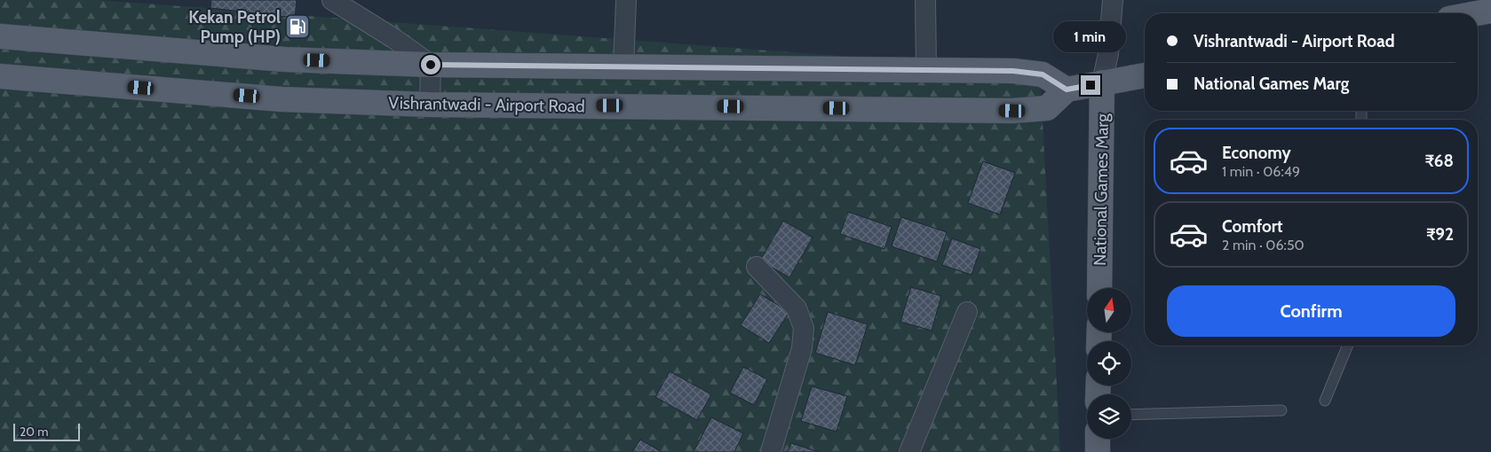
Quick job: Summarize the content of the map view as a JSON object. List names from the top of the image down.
{
  "streets": {
    "main road": ["Vishrantwadi - Airport Road", "National Games Marg"]
  },
  "places": {
    "fuel station": ["Kekan Petrol Pump (HP)"]
  },
  "scale_bar": "20 m",
  "north": "top",
  "page": {
    "banner": ["Vishrantwadi - Airport Road", "National Games Marg"],
    "bubble": "1 min",
    "list": [
      {
        "name": "Economy",
        "note": "1 min · 06:49",
        "value": "₹68"
      },
      {
        "name": "Comfort",
        "note": "2 min · 06:50",
        "value": "₹92"
      }
    ],
    "buttons": "Confirm",
    "scale": "20 m"
  }
}
